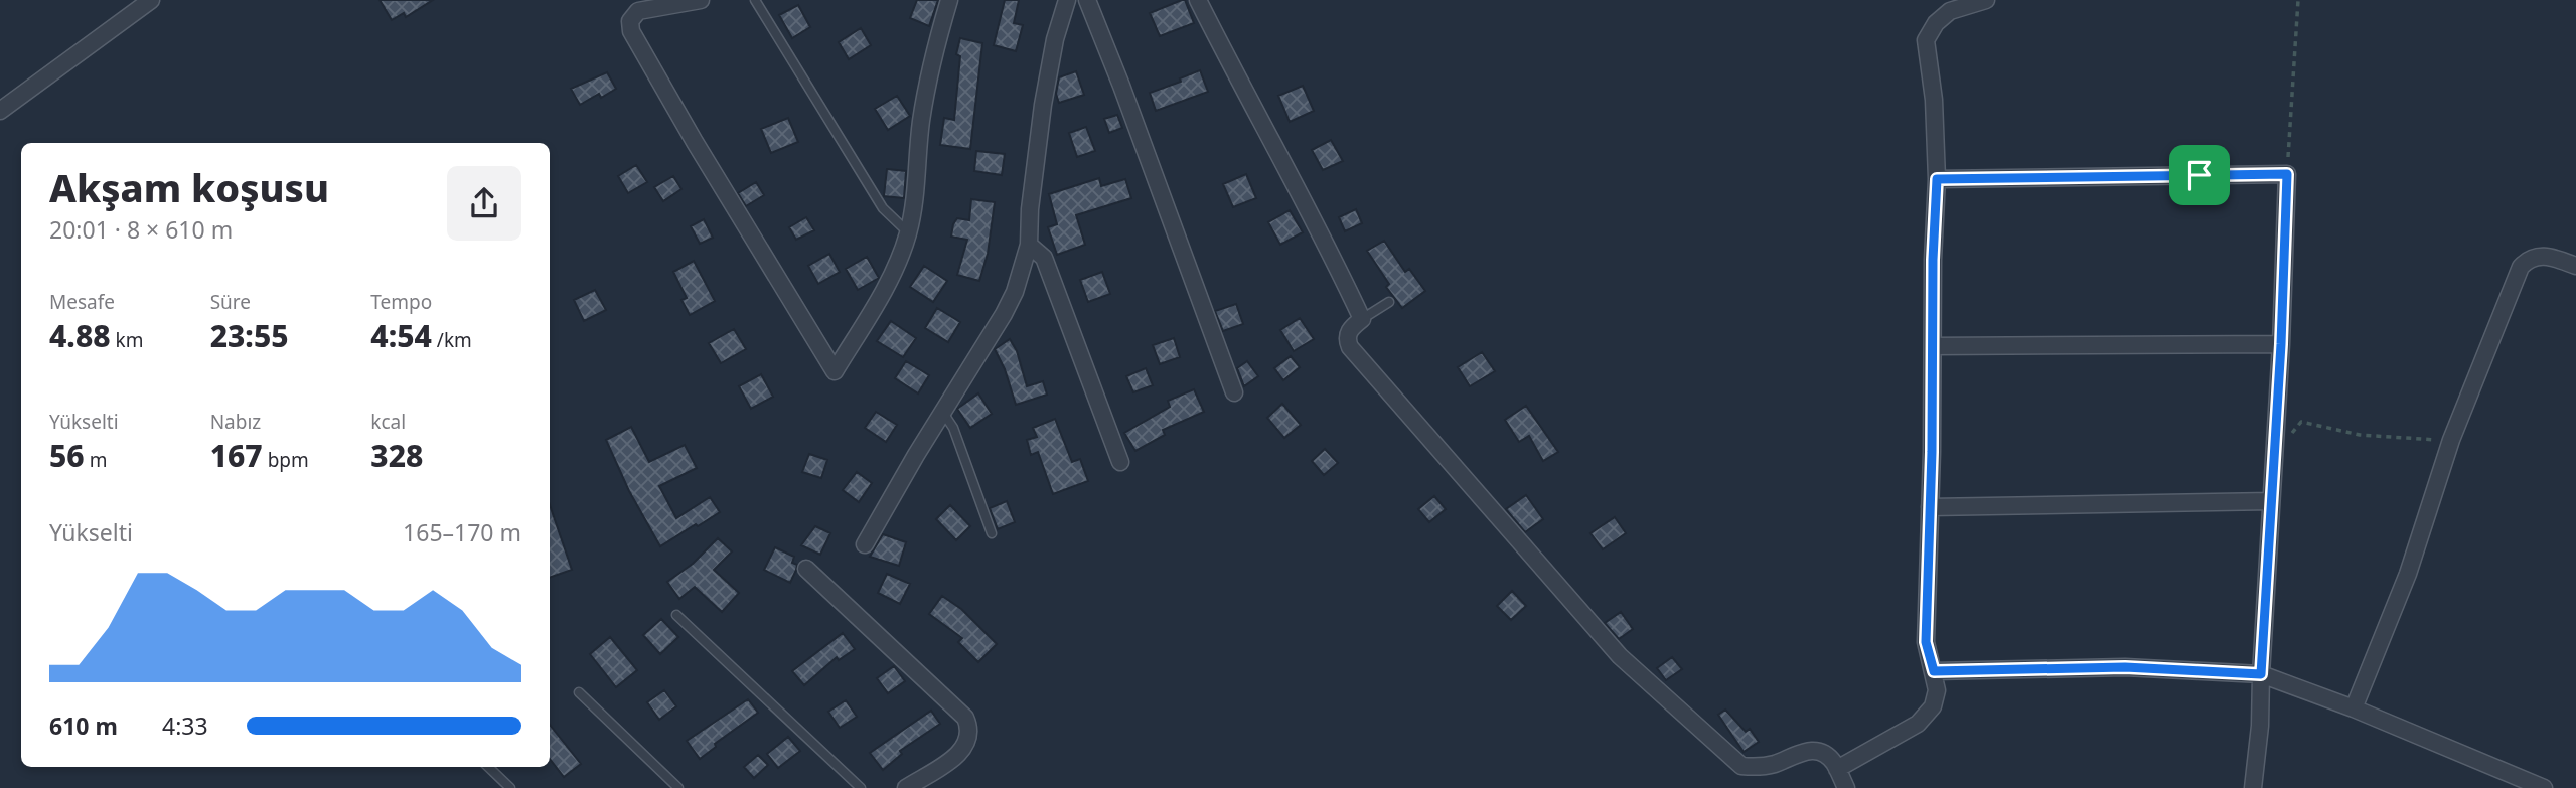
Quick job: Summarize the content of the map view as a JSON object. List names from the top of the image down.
{
  "page": {
    "heading": ["Akşam koşusu", "20:01 · 8 × 610 m"],
    "stats": [
      ["Mesafe", "4.88 km"],
      ["Süre", "23:55"],
      ["Tempo", "4:54 /km"],
      ["Yükselti", "56 m"],
      ["Nabız", "167 bpm"],
      ["kcal", "328"]
    ],
    "chart": ["Yükselti", "165–170 m"],
    "list": [
      {
        "name": "610 m",
        "note": "4:33"
      }
    ]
  }
}
